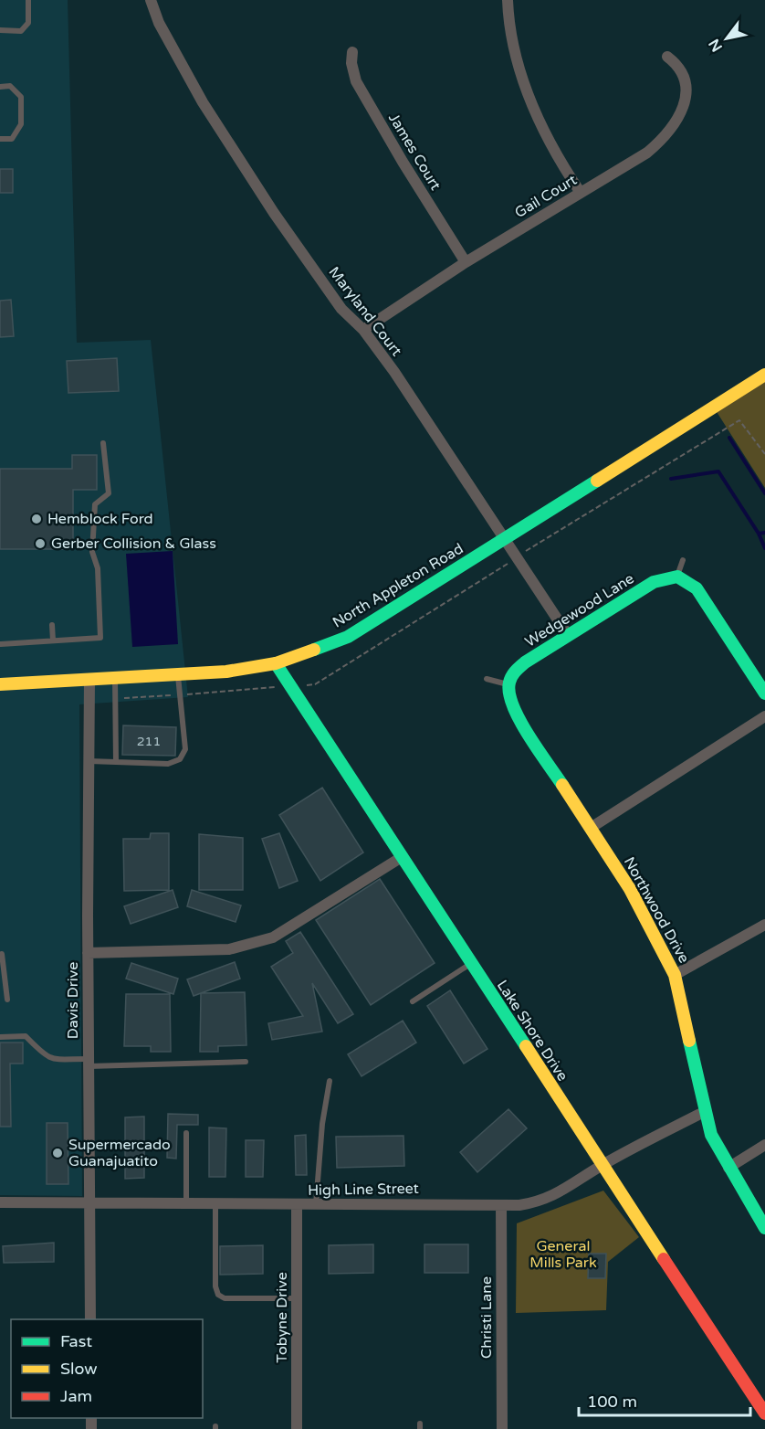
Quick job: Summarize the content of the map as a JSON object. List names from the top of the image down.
{
  "streets": {
    "street": [
      "James Court",
      "Gail Court",
      "Maryland Court",
      "North Appleton Road",
      "Wedgewood Lane",
      "Northwood Drive",
      "Davis Drive",
      "Lake Shore Drive",
      "High Line Street",
      "Tobyne Drive",
      "Christi Lane"
    ]
  },
  "crossings": [
    ["James Court", "Gail Court"],
    ["Gail Court", "Maryland Court"],
    ["Maryland Court", "North Appleton Road"],
    ["Maryland Court", "Wedgewood Lane"],
    ["North Appleton Road", "Davis Drive"],
    ["North Appleton Road", "Lake Shore Drive"],
    ["Wedgewood Lane", "Northwood Drive"],
    ["Northwood Drive", "High Line Street"],
    ["Davis Drive", "High Line Street"],
    ["Lake Shore Drive", "High Line Street"],
    ["High Line Street", "Tobyne Drive"],
    ["High Line Street", "Christi Lane"]
  ],
  "parks": ["General Mills Park"],
  "places": ["Hemblock Ford", "Gerber Collision & Glass", "Supermercado Guanajuatito"],
  "house_numbers": ["211"],
  "legend": ["Fast", "Slow", "Jam"],
  "scale_bar": "100 m",
  "north": "bottom left"
}
